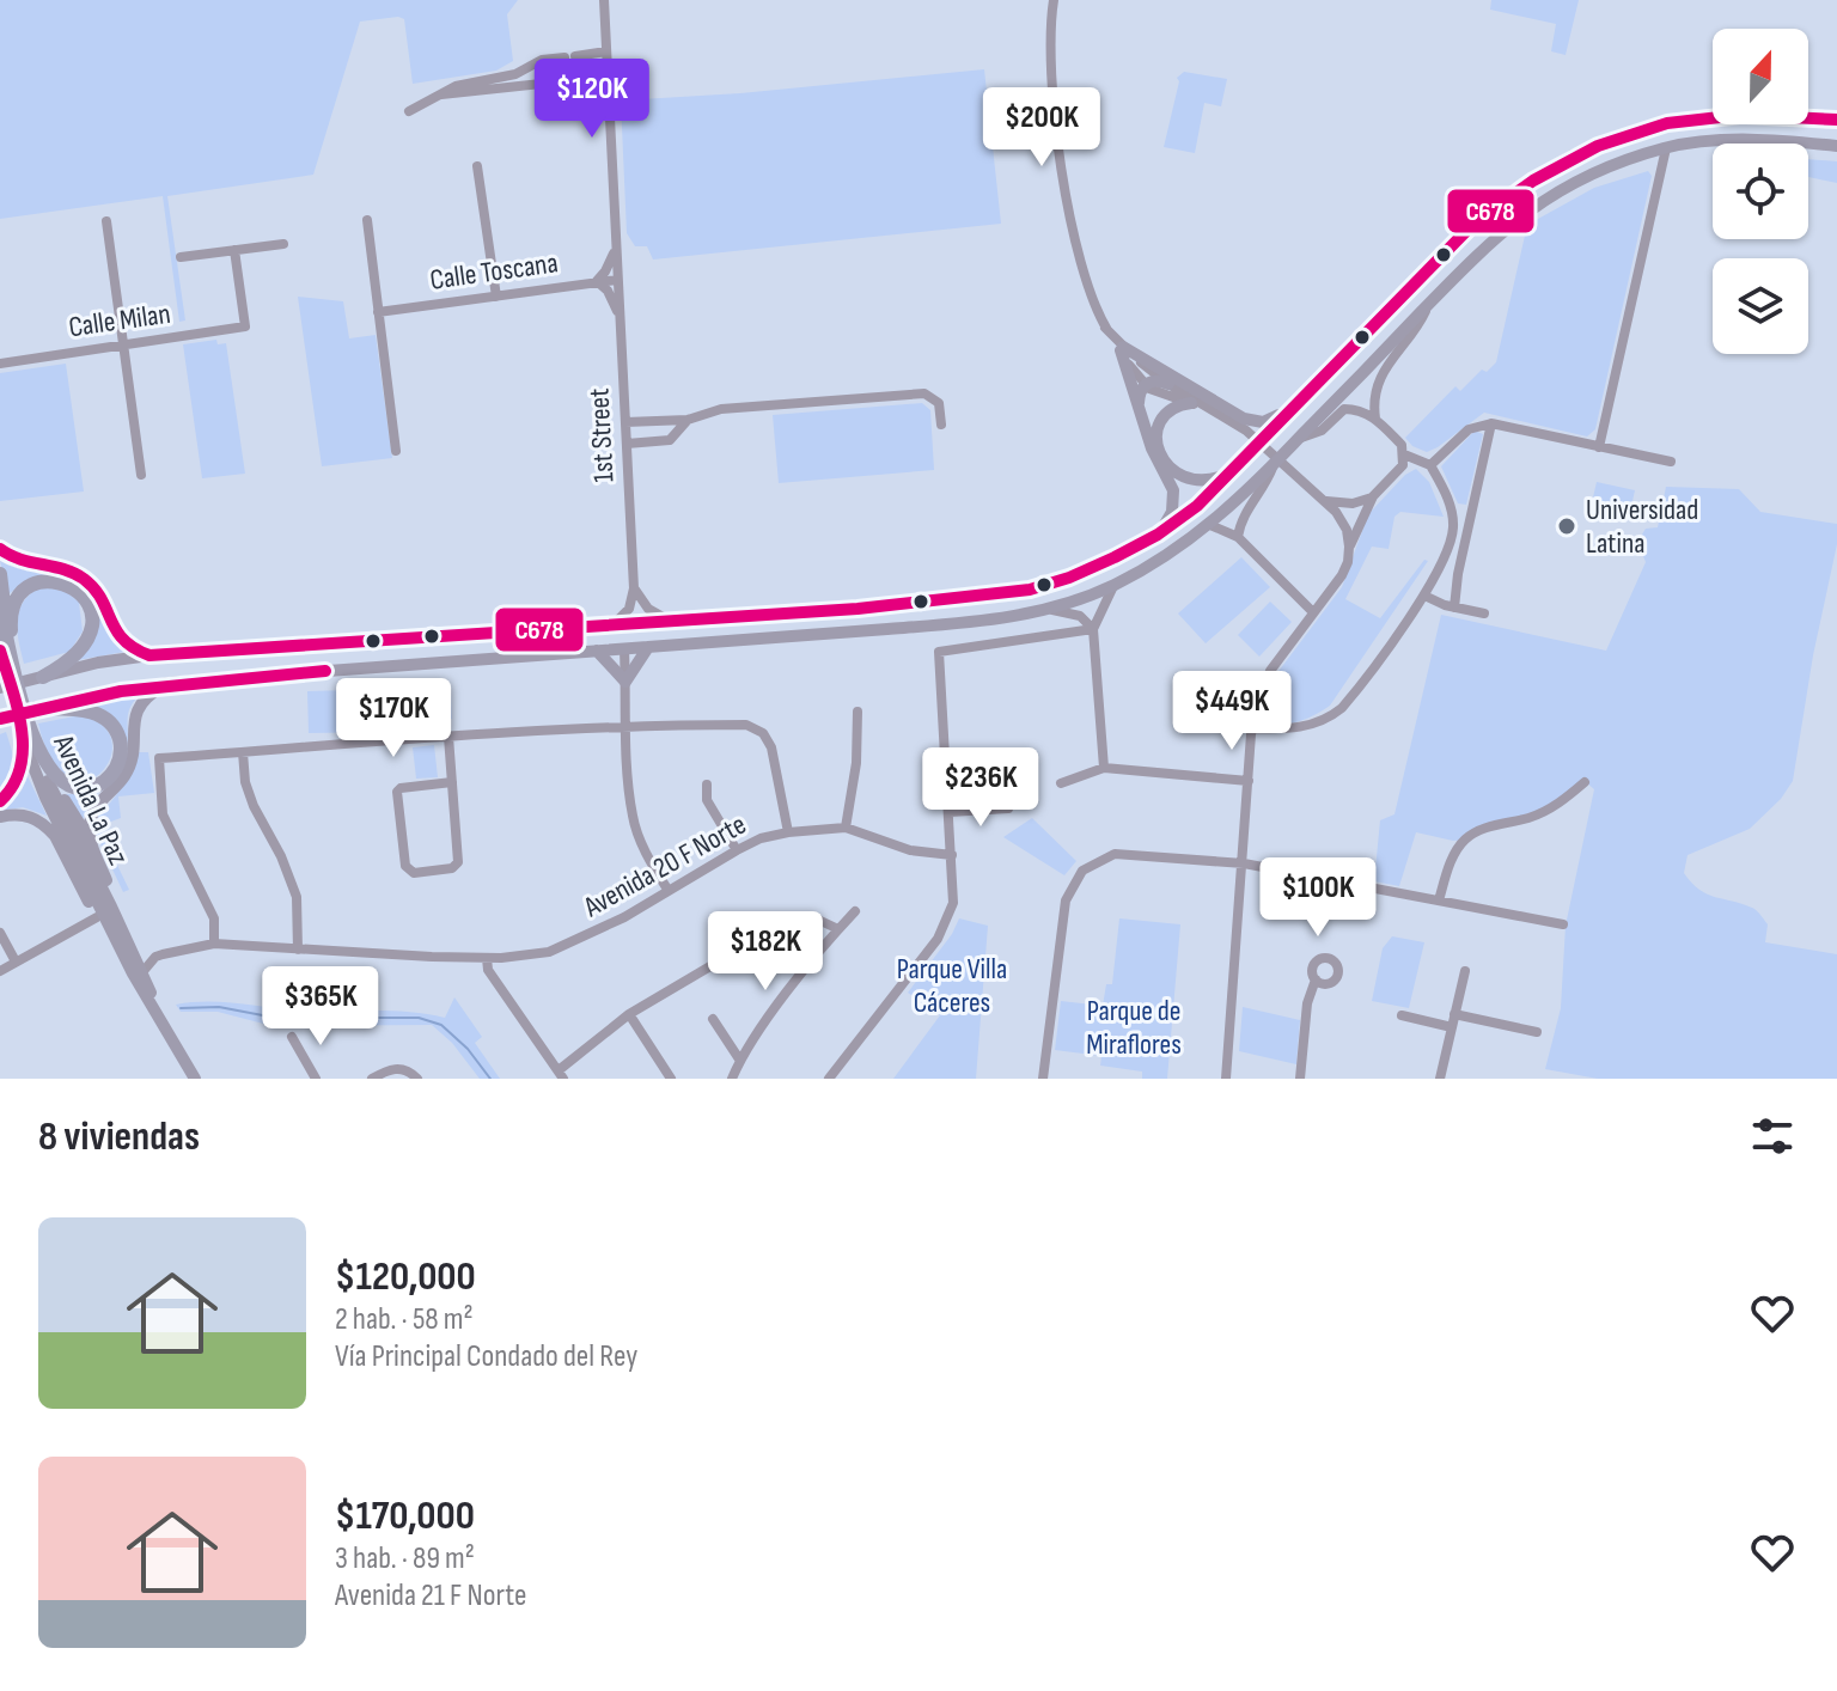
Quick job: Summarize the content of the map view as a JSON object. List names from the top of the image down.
{
  "streets": {
    "highway": ["Avenida La Paz"],
    "street": [
      "Calle Toscana",
      "Calle Milan",
      "1st Street",
      "Avenida 20 F Norte"
    ]
  },
  "crossings": [
    ["Calle Toscana", "1st Street"],
    ["Avenida La Paz", "Avenida 20 F Norte"]
  ],
  "parks": ["Parque Villa Cáceres", "Parque de Miraflores"],
  "places": ["Universidad Latina"],
  "lines": ["transit line C678"],
  "north": "top",
  "page": {
    "price": [
      "$120K",
      "$200K",
      "$449K",
      "$170K",
      "$236K",
      "$100K",
      "$182K",
      "$365K"
    ],
    "heading": "8 viviendas",
    "list": [
      {
        "name": "$120,000",
        "note": "2 hab. · 58 m² · Vía Principal Condado del Rey"
      },
      {
        "name": "$170,000",
        "note": "3 hab. · 89 m² · Avenida 21 F Norte"
      }
    ]
  }
}
